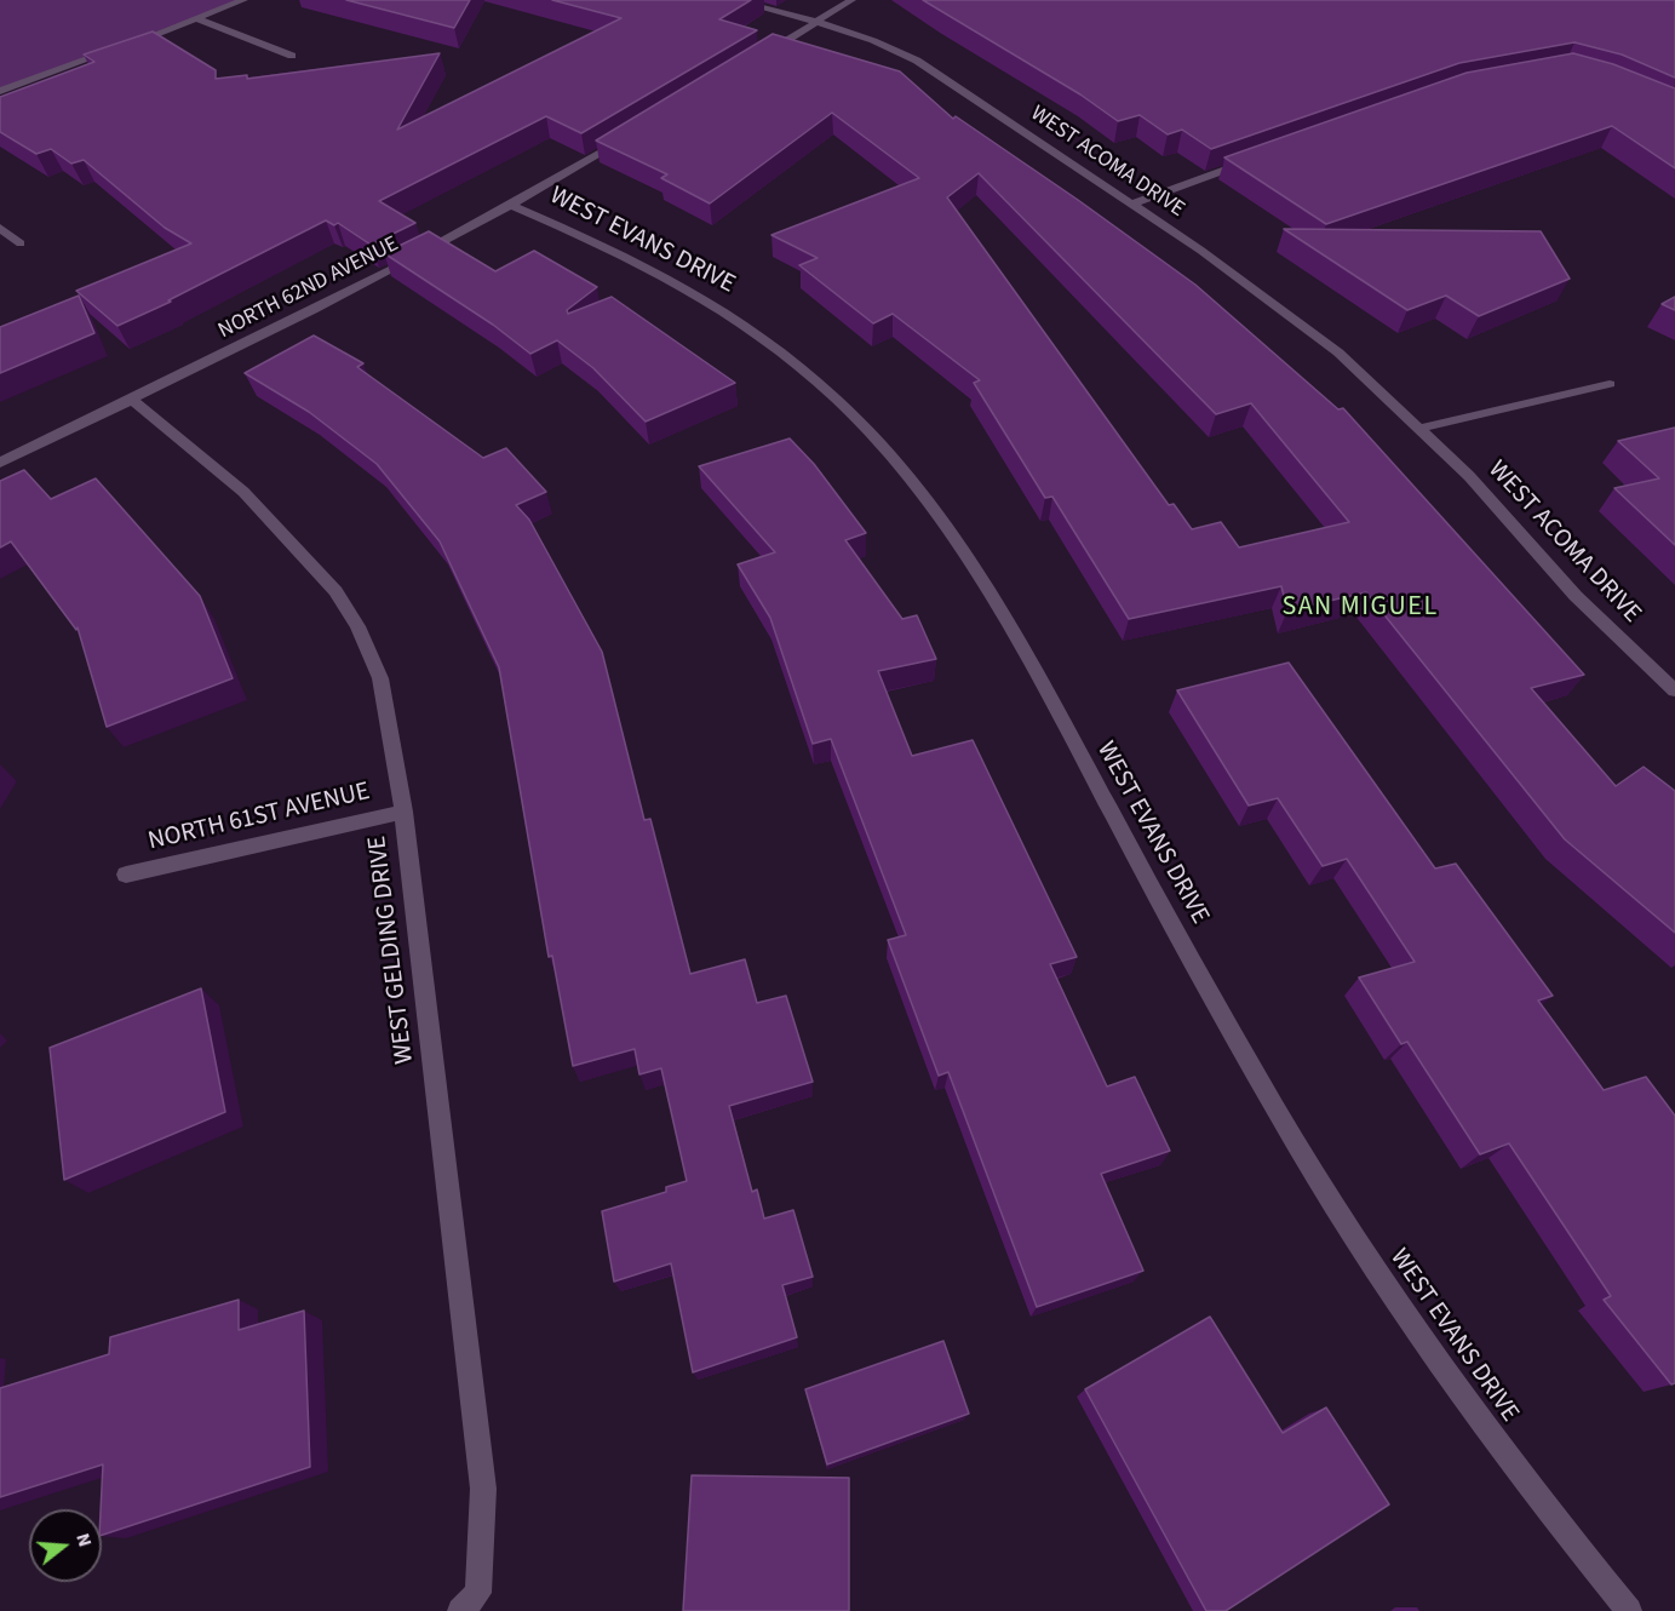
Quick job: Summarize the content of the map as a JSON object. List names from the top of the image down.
{
  "streets": {
    "street": [
      "WEST ACOMA DRIVE",
      "WEST EVANS DRIVE",
      "NORTH 62ND AVENUE",
      "NORTH 61ST AVENUE",
      "WEST GELDING DRIVE"
    ]
  },
  "crossings": [
    ["WEST EVANS DRIVE", "NORTH 62ND AVENUE"],
    ["NORTH 62ND AVENUE", "WEST GELDING DRIVE"],
    ["NORTH 61ST AVENUE", "WEST GELDING DRIVE"]
  ],
  "districts": ["SAN MIGUEL"],
  "north": "right"
}
